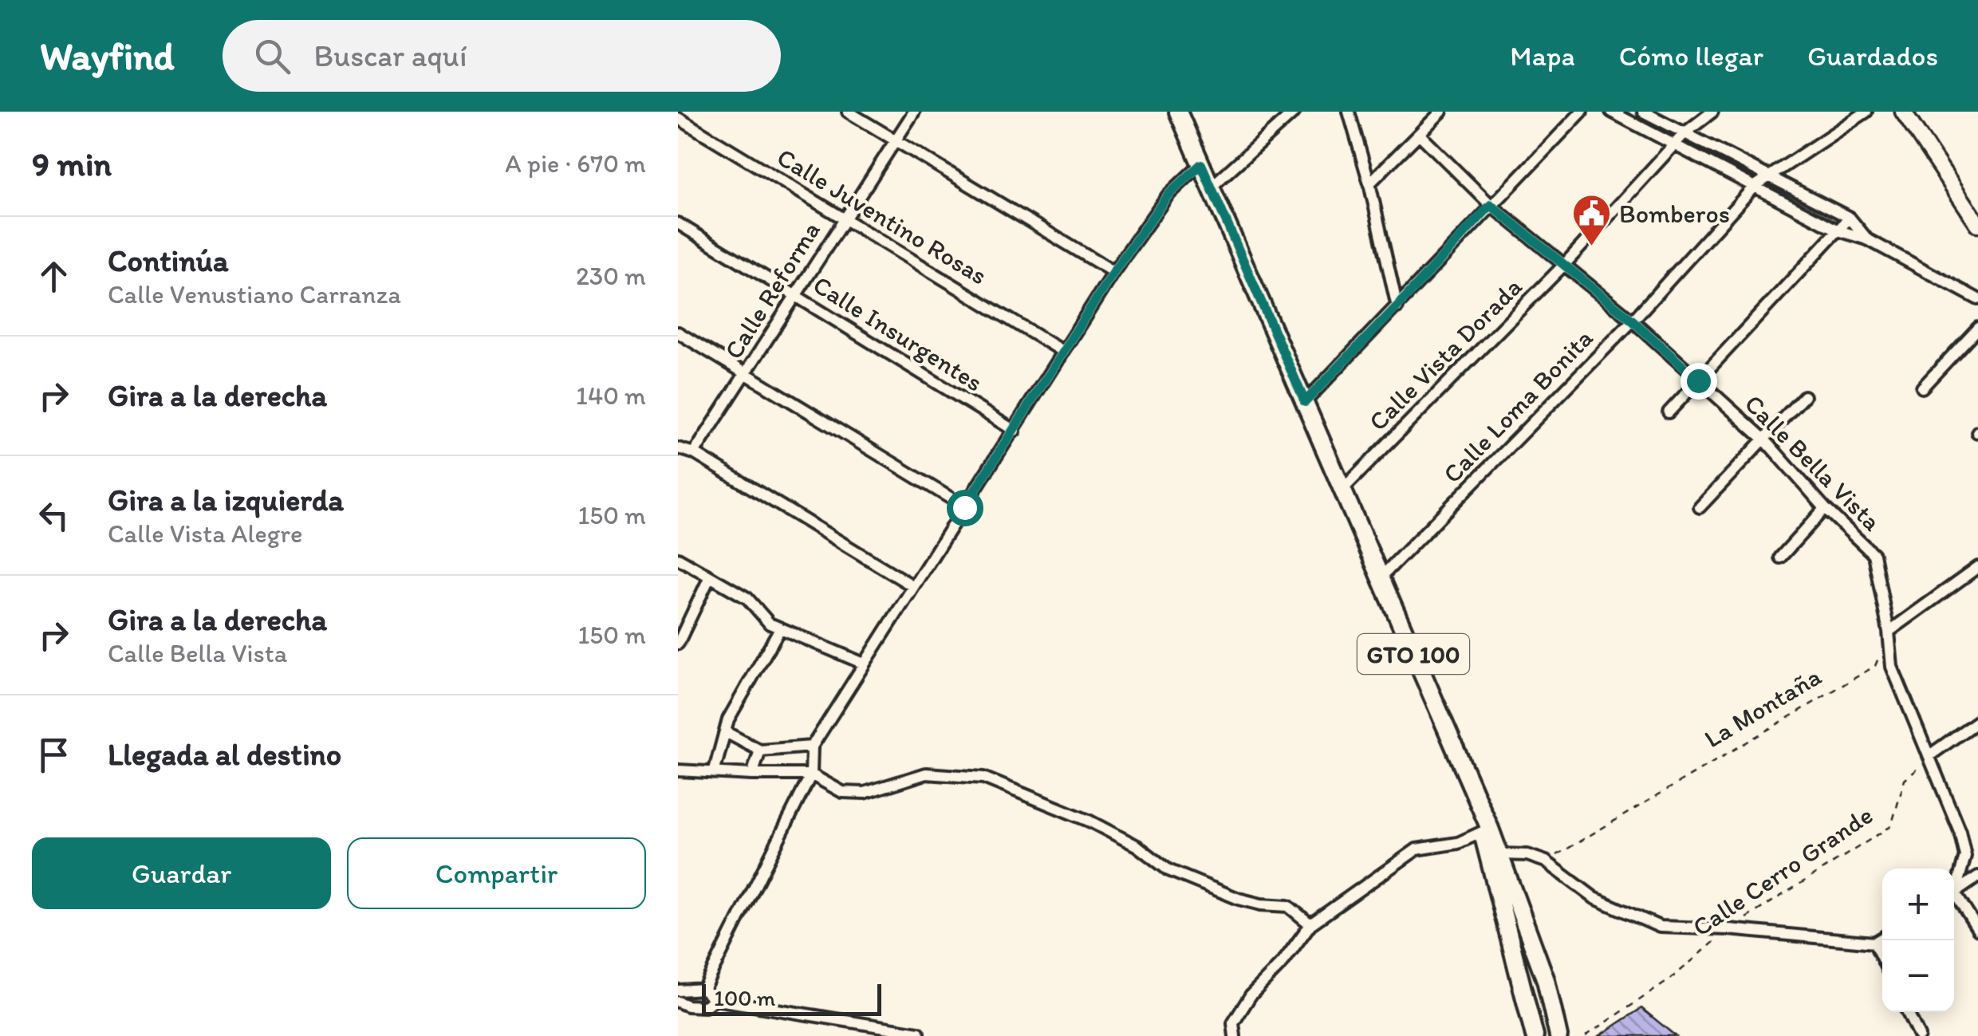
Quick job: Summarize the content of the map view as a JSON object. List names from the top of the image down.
{
  "streets": {
    "main road": ["GTO 100"],
    "street": [
      "Calle Juventino Rosas",
      "Calle Reforma",
      "Calle Insurgentes",
      "Calle Vista Dorada",
      "Calle Loma Bonita",
      "Calle Bella Vista"
    ],
    "path": ["La Montaña", "Calle Cerro Grande"]
  },
  "crossings": [
    ["Calle Juventino Rosas", "Calle Reforma"],
    ["Calle Reforma", "Calle Insurgentes"],
    ["Calle Vista Dorada", "Calle Bella Vista"],
    ["Calle Vista Dorada", "GTO 100"],
    ["Calle Loma Bonita", "Calle Bella Vista"],
    ["Calle Loma Bonita", "GTO 100"],
    ["Calle Bella Vista", "Calle Cerro Grande"]
  ],
  "places": {
    "public building": ["Bomberos"]
  },
  "scale_bar": "100 m",
  "page": {
    "header": "Wayfind",
    "search": "Buscar aquí",
    "nav": ["Mapa", "Cómo llegar", "Guardados"],
    "heading": ["9 min", "A pie · 670 m"],
    "list": [
      ["Continúa", "Calle Venustiano Carranza", "230 m"],
      ["Gira a la derecha", "140 m"],
      ["Gira a la izquierda", "Calle Vista Alegre", "150 m"],
      ["Gira a la derecha", "Calle Bella Vista", "150 m"],
      "Llegada al destino"
    ],
    "buttons": ["Guardar", "Compartir"],
    "map_buttons": ["+", "−"],
    "scale": "100 m"
  }
}
